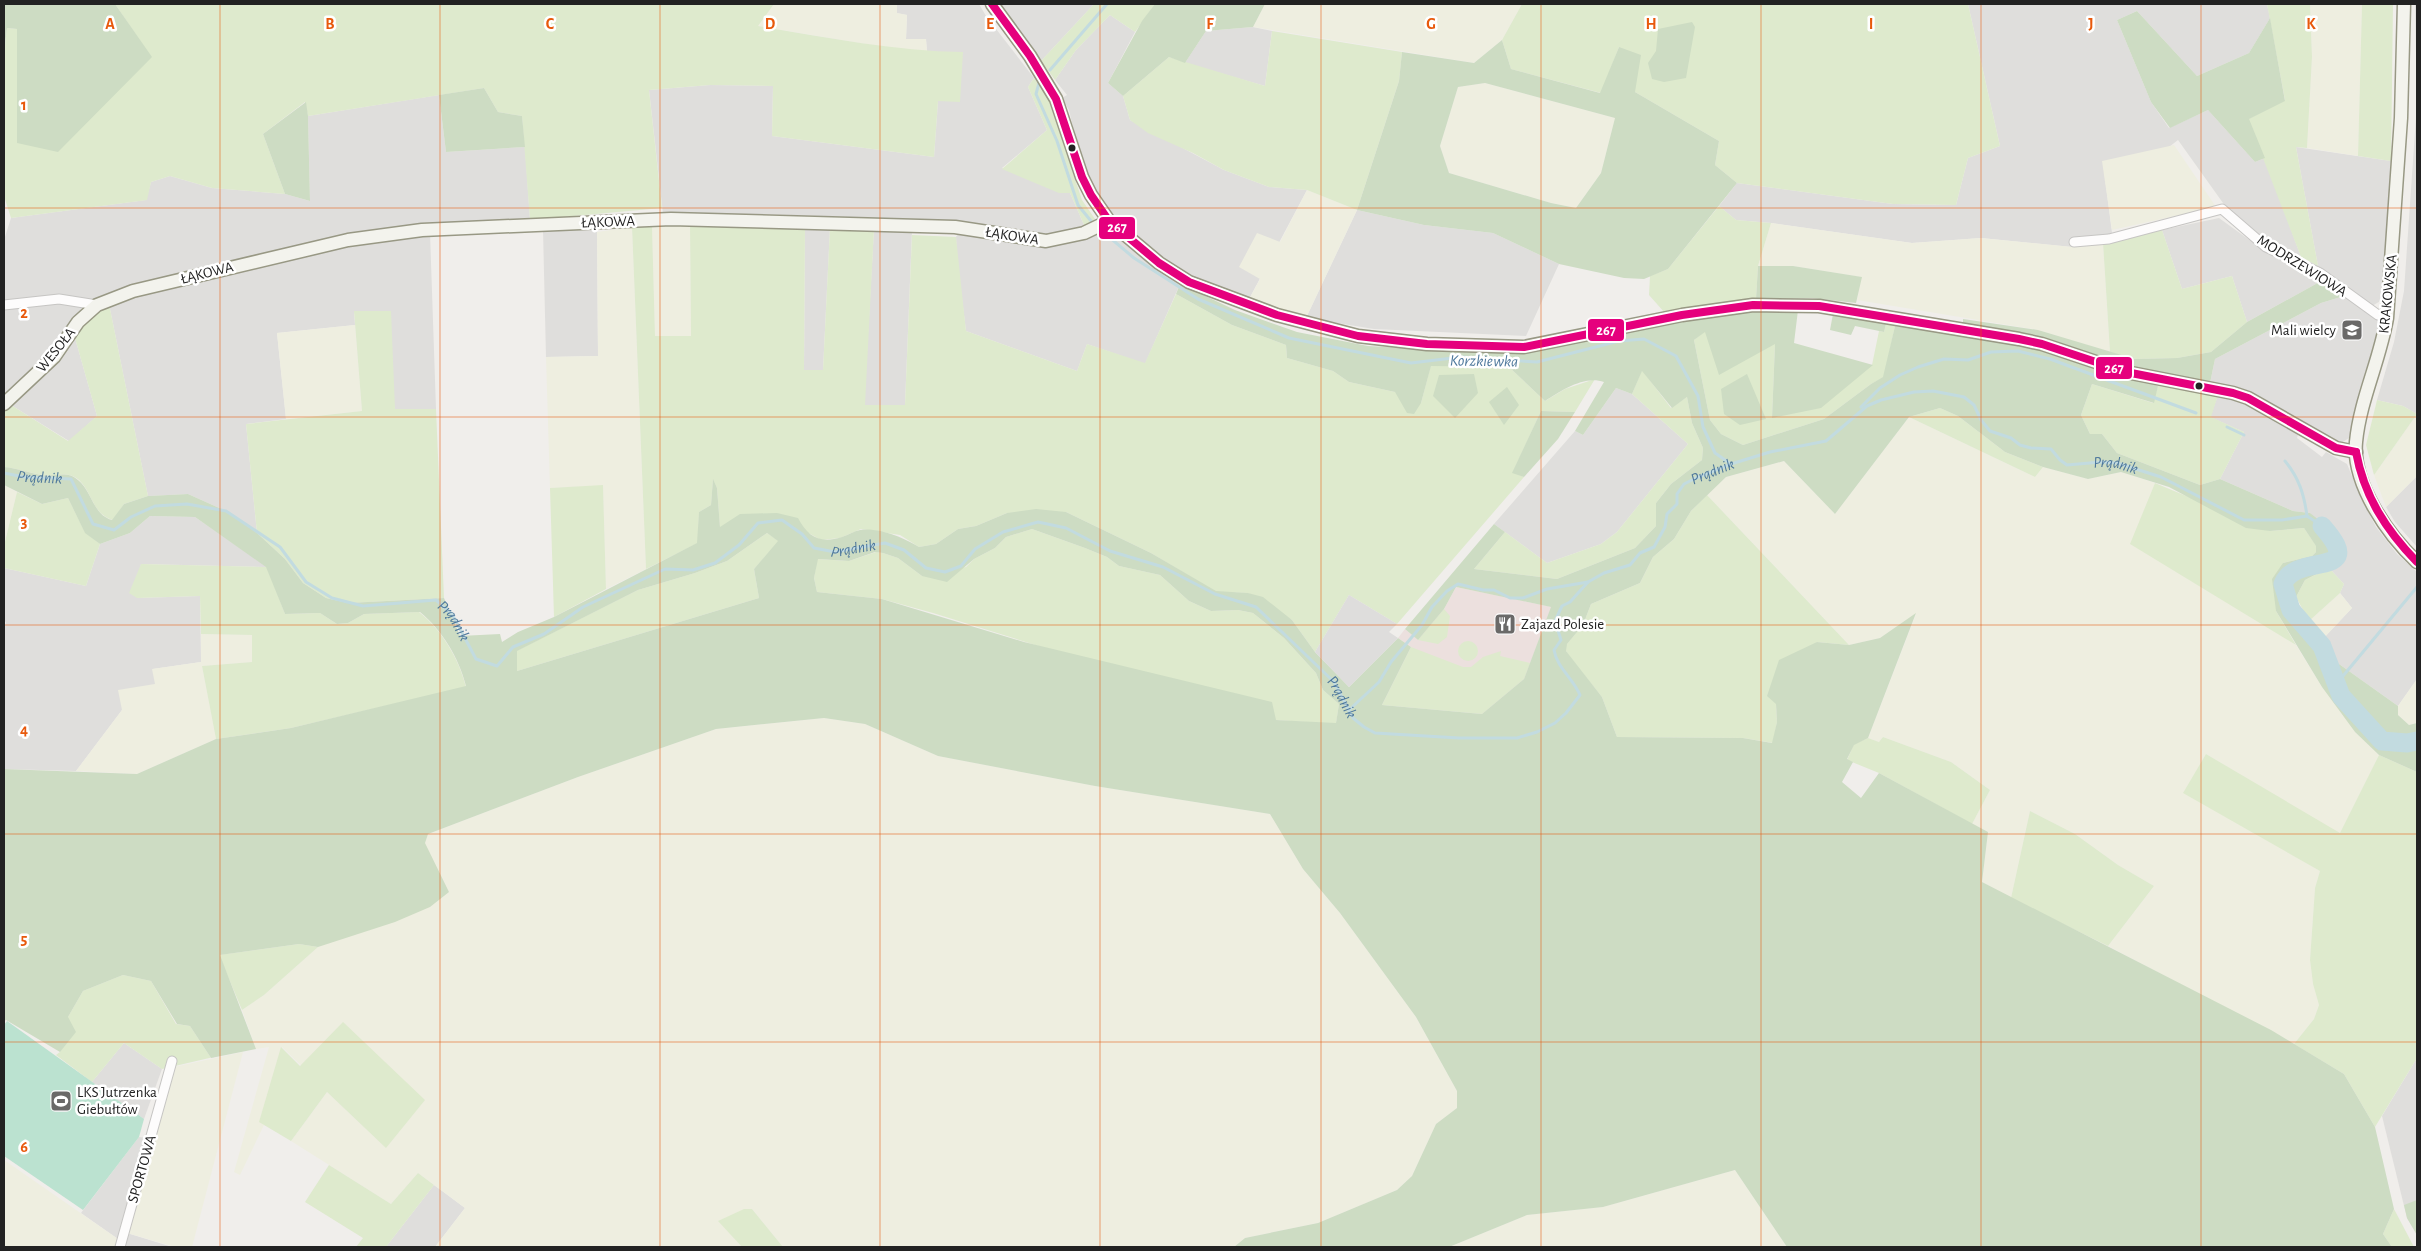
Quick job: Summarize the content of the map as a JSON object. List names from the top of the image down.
{
  "streets": {
    "street": [
      "ŁĄKOWA",
      "MODRZEWIOWA",
      "KRAKOWSKA",
      "WESOŁA",
      "SPORTOWA"
    ]
  },
  "crossings": [
    ["ŁĄKOWA", "WESOŁA"],
    ["MODRZEWIOWA", "KRAKOWSKA"]
  ],
  "water": ["Korzkiewka", "Prądnik"],
  "places": {
    "school or university": ["Mali wielcy"],
    "restaurant": ["Zajazd Polesie"],
    "sports": ["LKS Jutrzenka Giebułtów"]
  },
  "lines": ["transit line 267"],
  "grid": {
    "columns": [
      "A",
      "B",
      "C",
      "D",
      "E",
      "F",
      "G",
      "H",
      "I",
      "J",
      "K"
    ],
    "rows": [
      "1",
      "2",
      "3",
      "4",
      "5",
      "6"
    ]
  }
}
